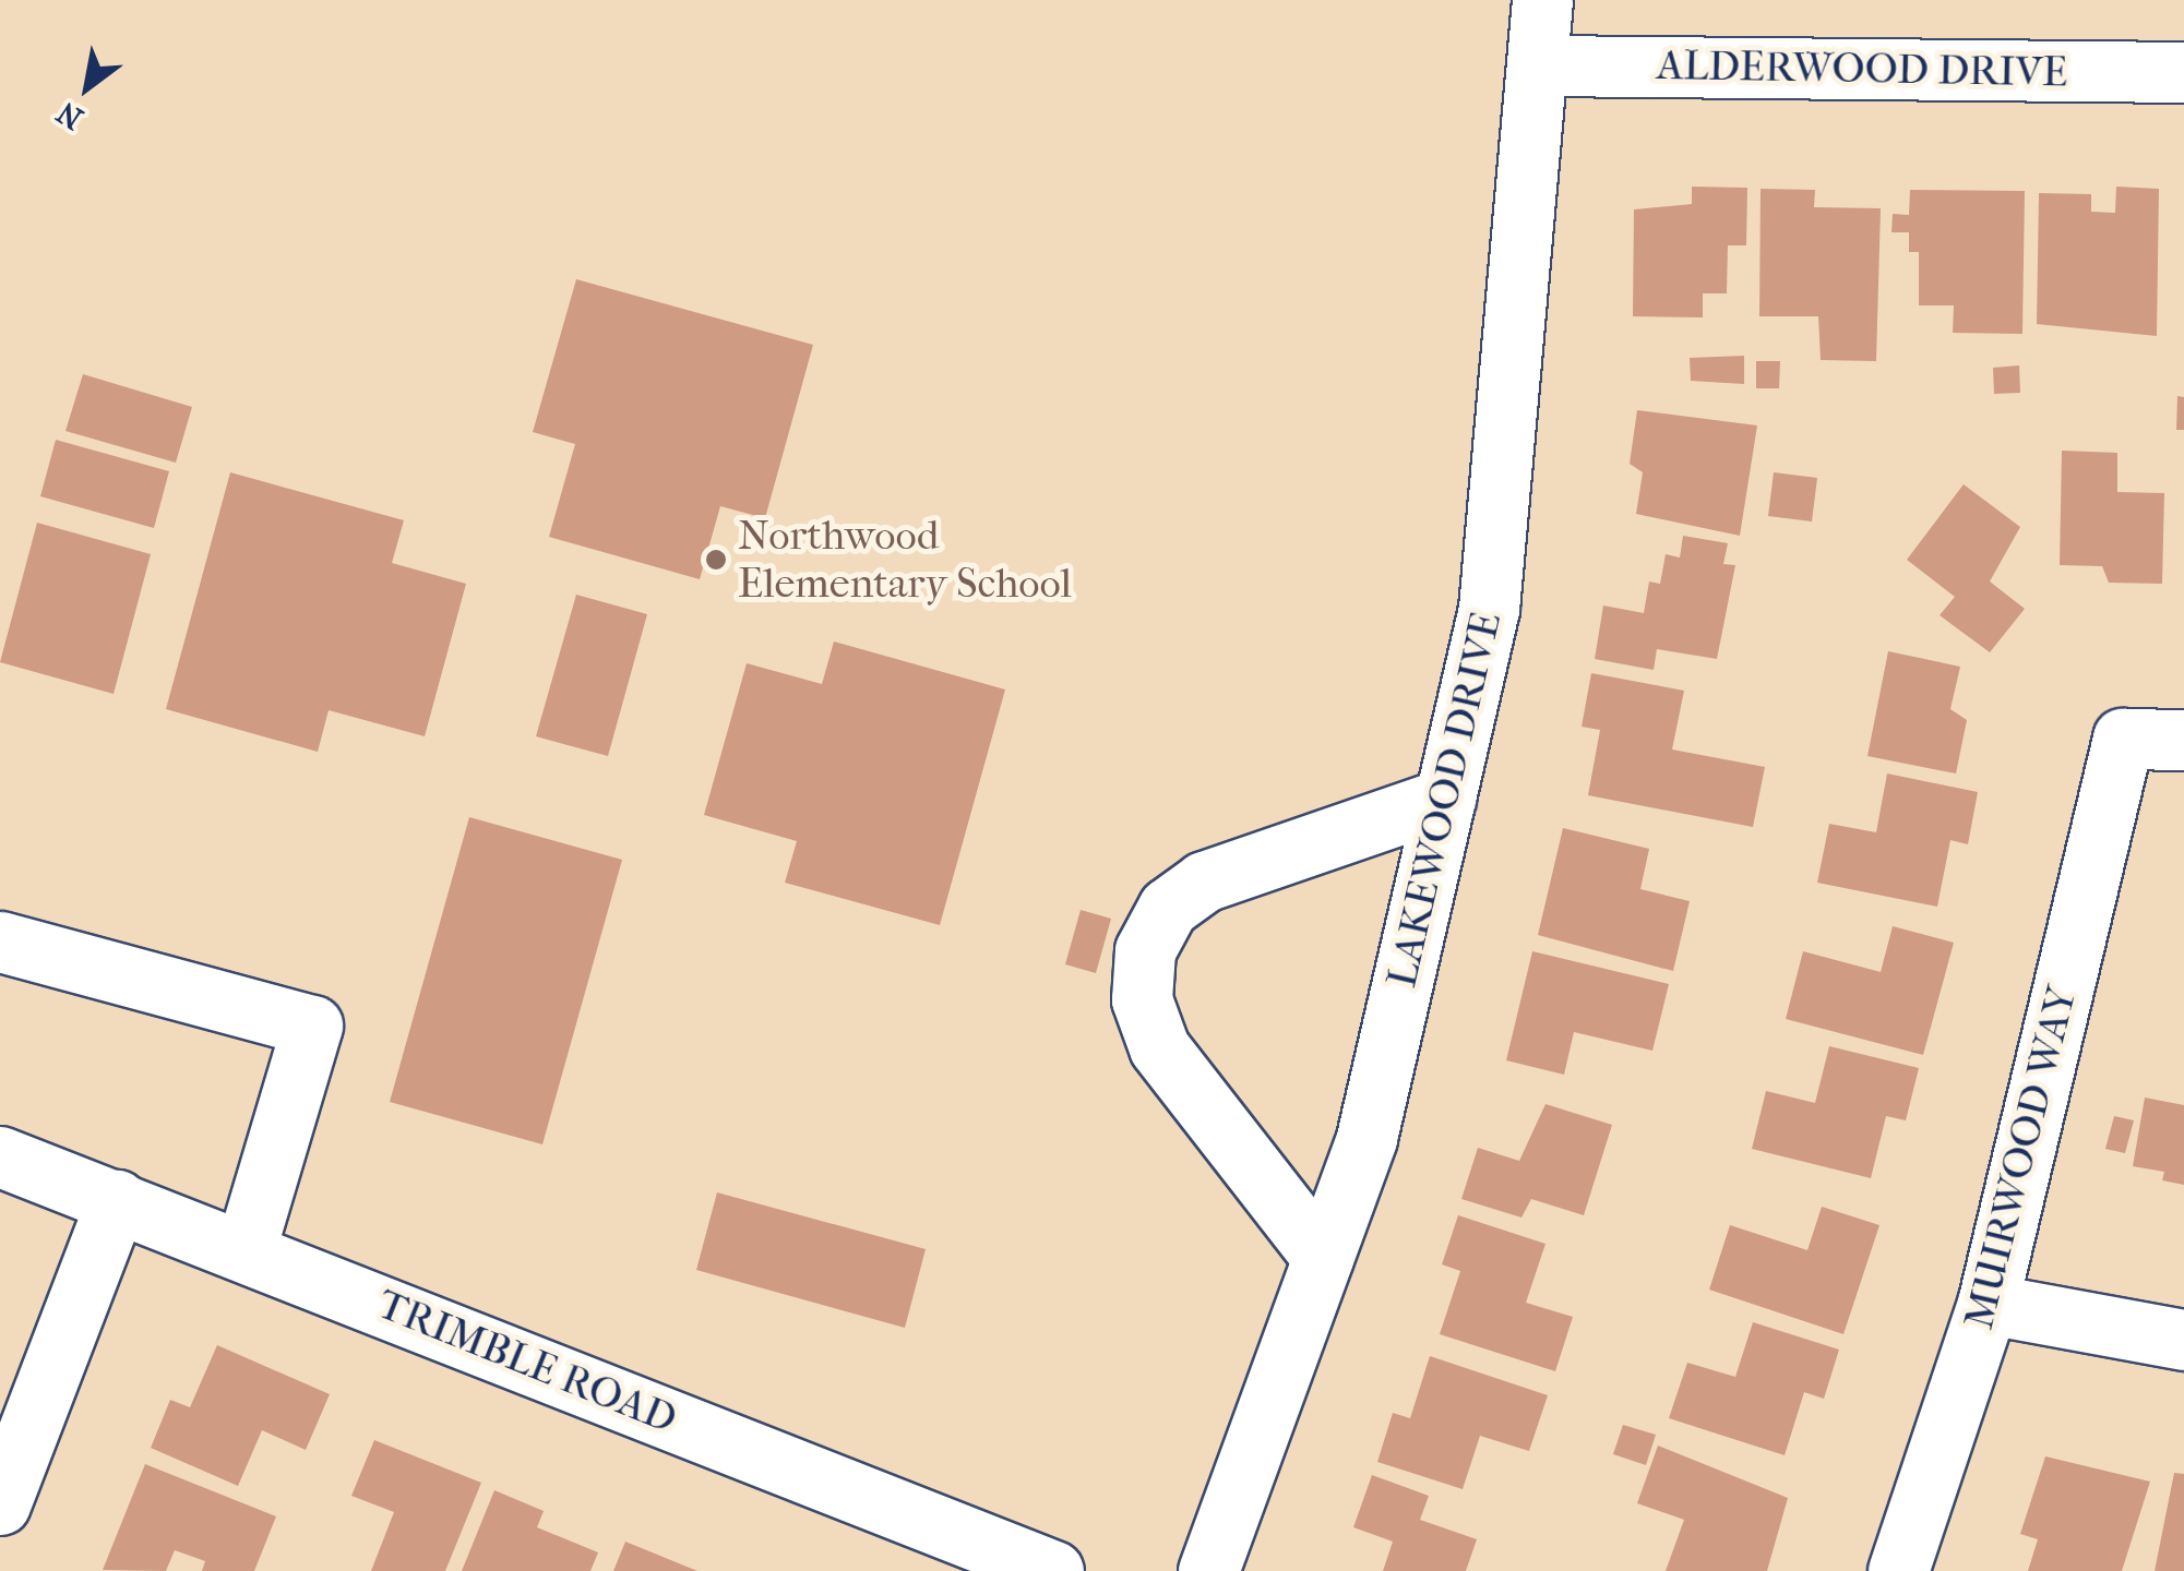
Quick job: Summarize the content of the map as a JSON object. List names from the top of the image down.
{
  "streets": {
    "street": [
      "ALDERWOOD DRIVE",
      "LAKEWOOD DRIVE",
      "MUIRWOOD WAY",
      "TRIMBLE ROAD"
    ]
  },
  "crossings": [
    ["ALDERWOOD DRIVE", "LAKEWOOD DRIVE"]
  ],
  "places": ["Northwood Elementary School"],
  "north": "bottom left"
}
